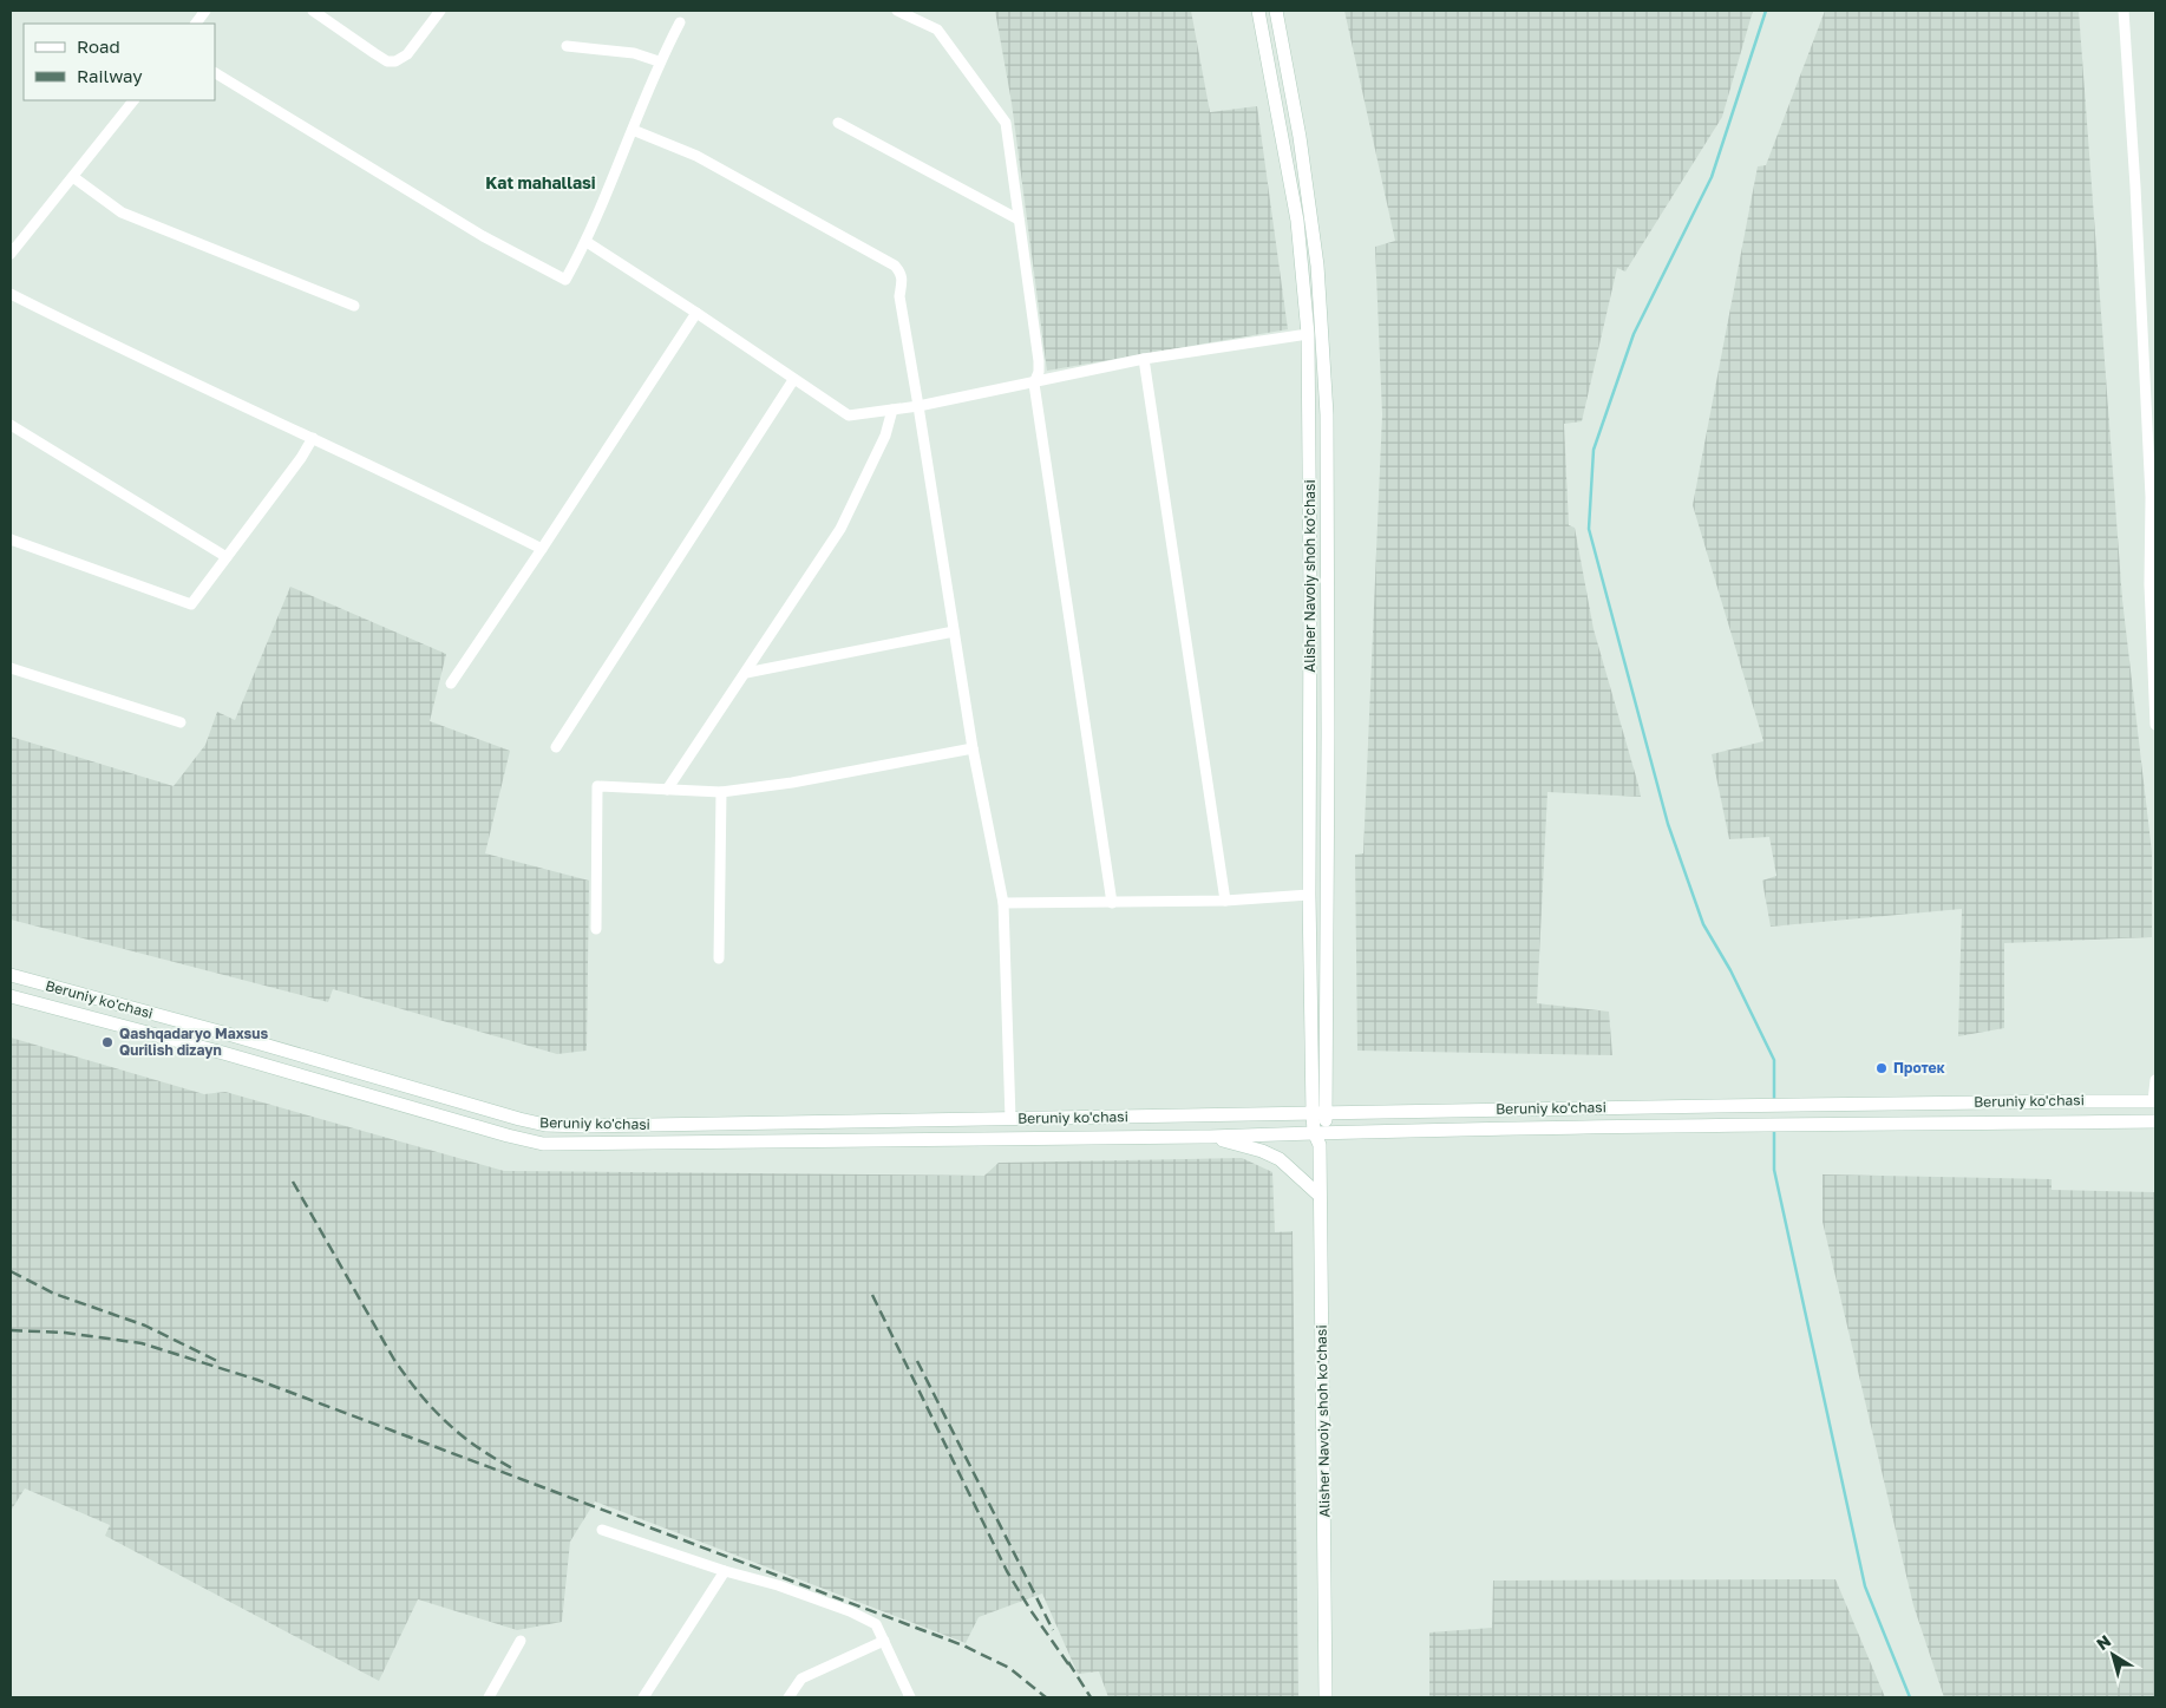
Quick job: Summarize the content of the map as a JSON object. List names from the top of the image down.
{
  "streets": {
    "main road": ["Alisher Navoiy shoh ko'chasi", "Beruniy ko'chasi"]
  },
  "crossings": [
    ["Alisher Navoiy shoh ko'chasi", "Beruniy ko'chasi"]
  ],
  "districts": ["Kat mahallasi"],
  "places": ["Qashqadaryo Maxsus Qurilish dizayn", "Протек"],
  "legend": ["Road", "Railway"],
  "north": "top left"
}
